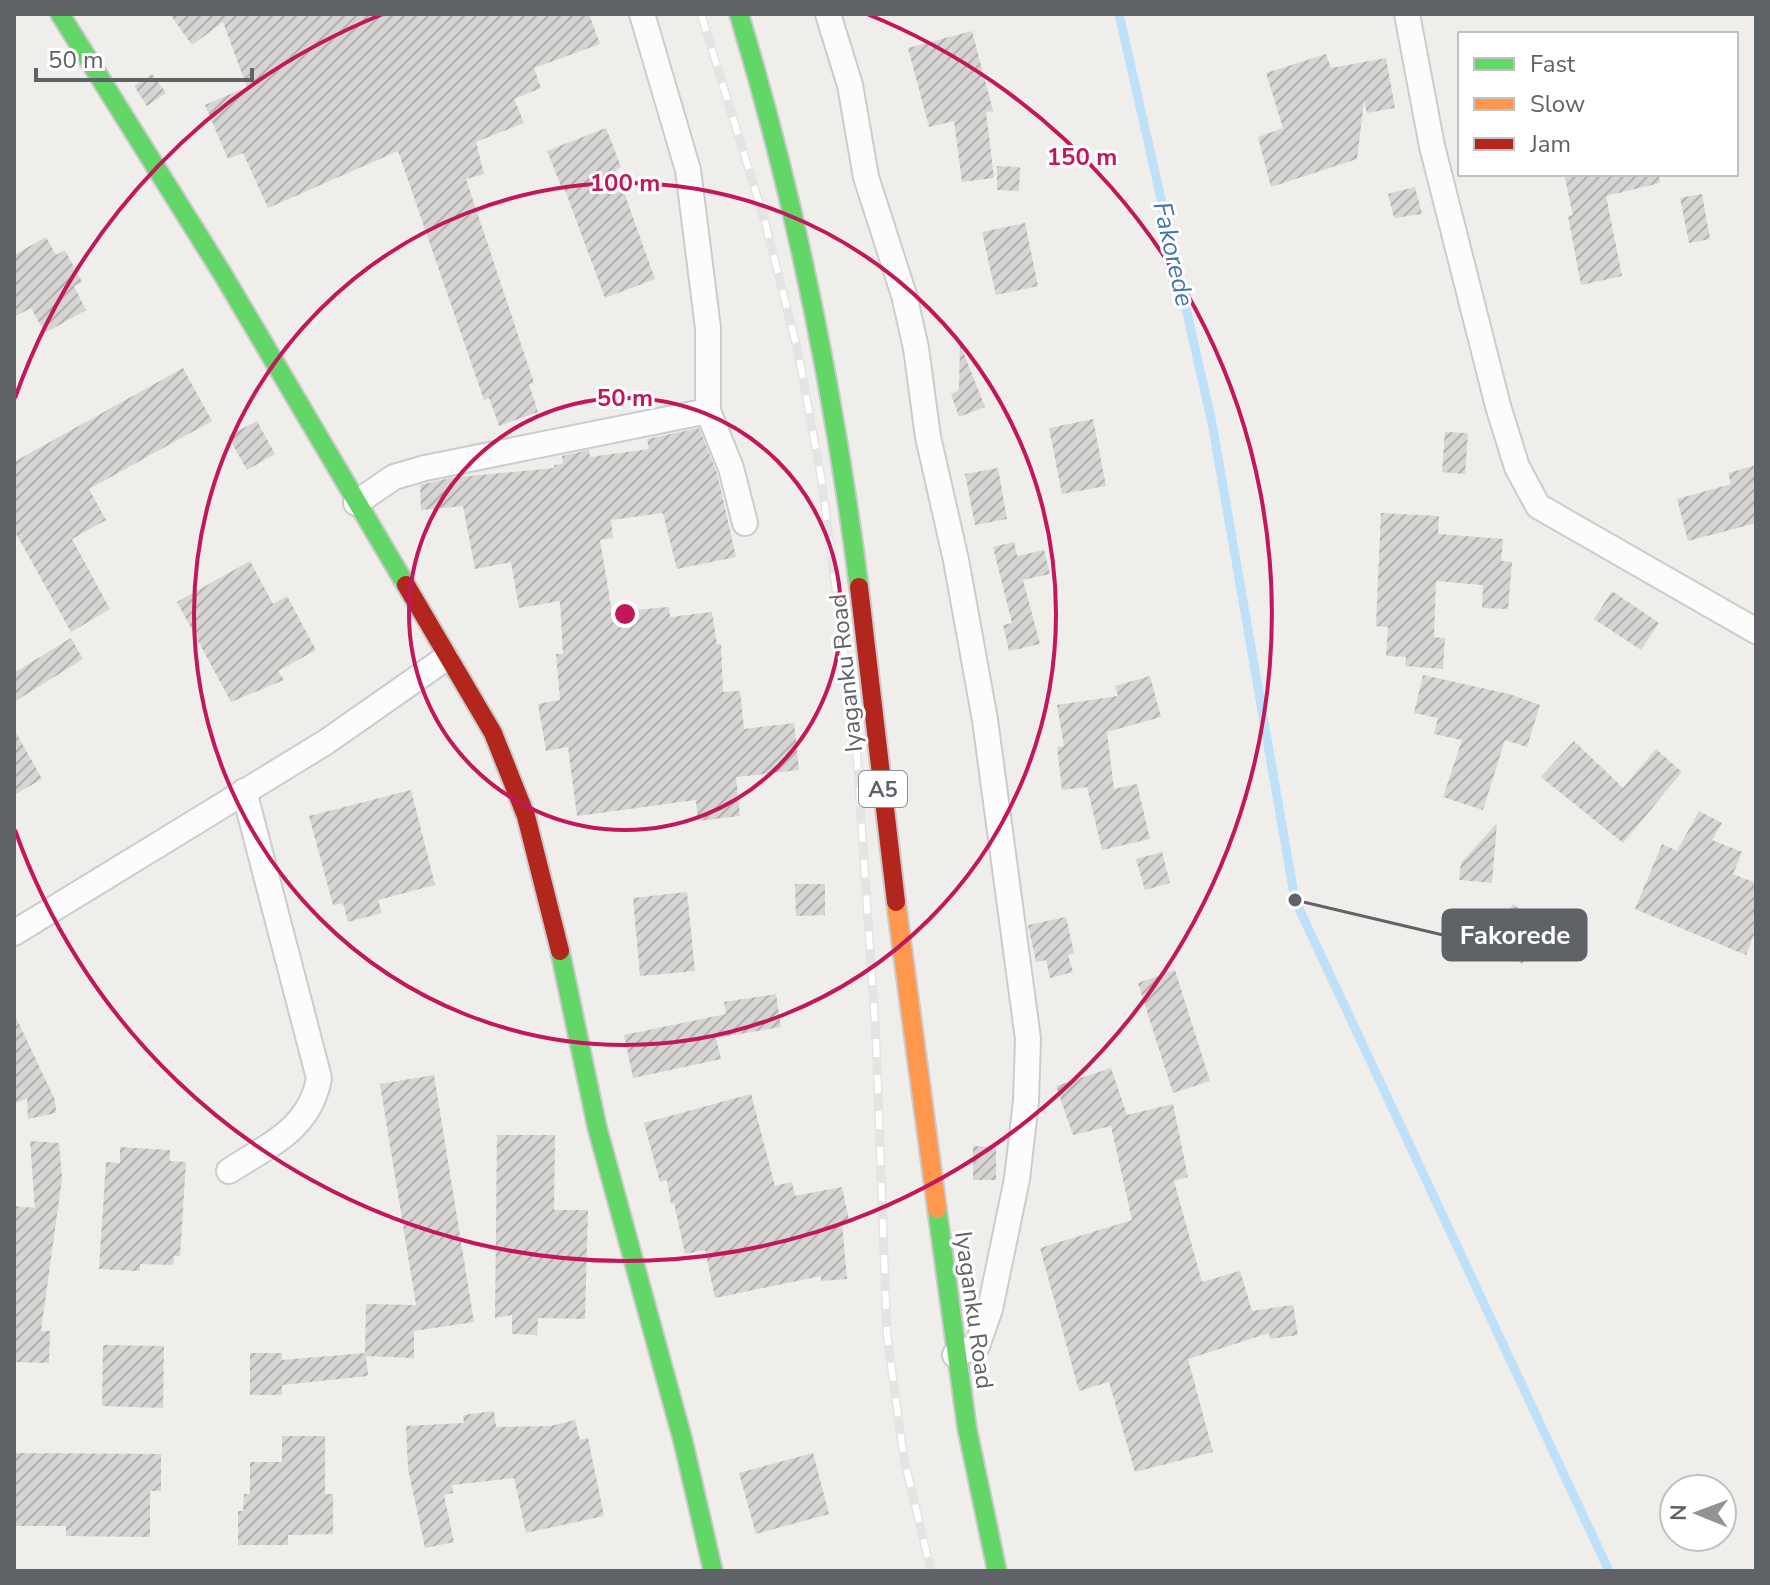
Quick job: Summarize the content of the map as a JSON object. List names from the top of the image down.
{
  "streets": {
    "main road": ["Iyaganku Road", "A5"]
  },
  "water": ["Fakorede"],
  "places": ["Fakorede"],
  "legend": ["Fast", "Slow", "Jam"],
  "scale_bar": "50 m",
  "north": "left",
  "rings": ["150 m", "100 m", "50 m"]
}
